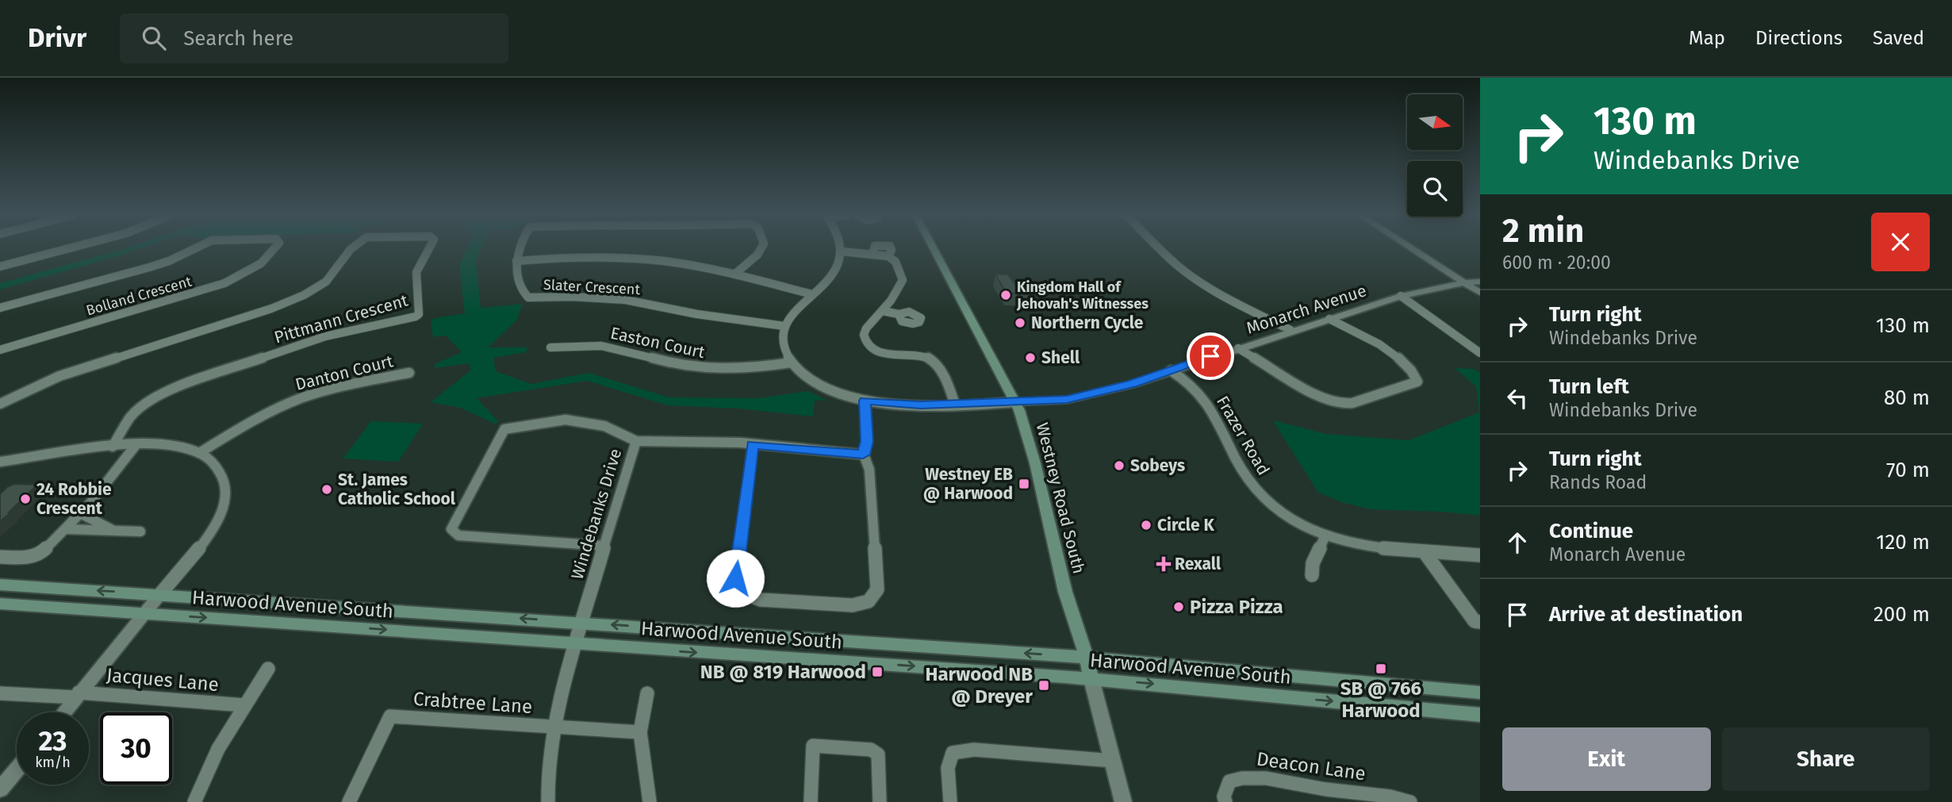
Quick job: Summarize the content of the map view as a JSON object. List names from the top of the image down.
{
  "streets": {
    "main road": ["Westney Road South", "Harwood Avenue South"],
    "street": [
      "Slater Crescent",
      "Bolland Crescent",
      "Monarch Avenue",
      "Pittmann Crescent",
      "Easton Court",
      "Danton Court",
      "Frazer Road",
      "Windebanks Drive",
      "Jacques Lane",
      "Crabtree Lane",
      "Deacon Lane"
    ]
  },
  "crossings": [
    ["Monarch Avenue", "Frazer Road"],
    ["Monarch Avenue", "Westney Road South"],
    ["Westney Road South", "Harwood Avenue South"],
    ["Windebanks Drive", "Harwood Avenue South"]
  ],
  "places": {
    "other": [
      "Kingdom Hall of Jehovah's Witnesses",
      "Northern Cycle",
      "Shell",
      "Sobeys",
      "St. James Catholic School",
      "24 Robbie Crescent",
      "Circle K",
      "Pizza Pizza"
    ],
    "transit": [
      "Westney EB @ Harwood",
      "SB @ 766 Harwood",
      "NB @ 819 Harwood",
      "Harwood NB @ Dreyer"
    ],
    "health": ["Rexall"]
  },
  "north": "right",
  "page": {
    "header": "Drivr",
    "search": "Search here",
    "nav": ["Map", "Directions", "Saved"],
    "turn": ["130 m", "Windebanks Drive"],
    "heading": ["2 min", "600 m · 20:00"],
    "list": [
      {
        "name": "Turn right",
        "note": "Windebanks Drive",
        "value": "130 m"
      },
      {
        "name": "Turn left",
        "note": "Windebanks Drive",
        "value": "80 m"
      },
      {
        "name": "Turn right",
        "note": "Rands Road",
        "value": "70 m"
      },
      {
        "name": "Continue",
        "note": "Monarch Avenue",
        "value": "120 m"
      },
      {
        "name": "Arrive at destination",
        "value": "200 m"
      }
    ],
    "speed": "23 km/h",
    "limit": "30",
    "buttons": ["Exit", "Share"]
  }
}
